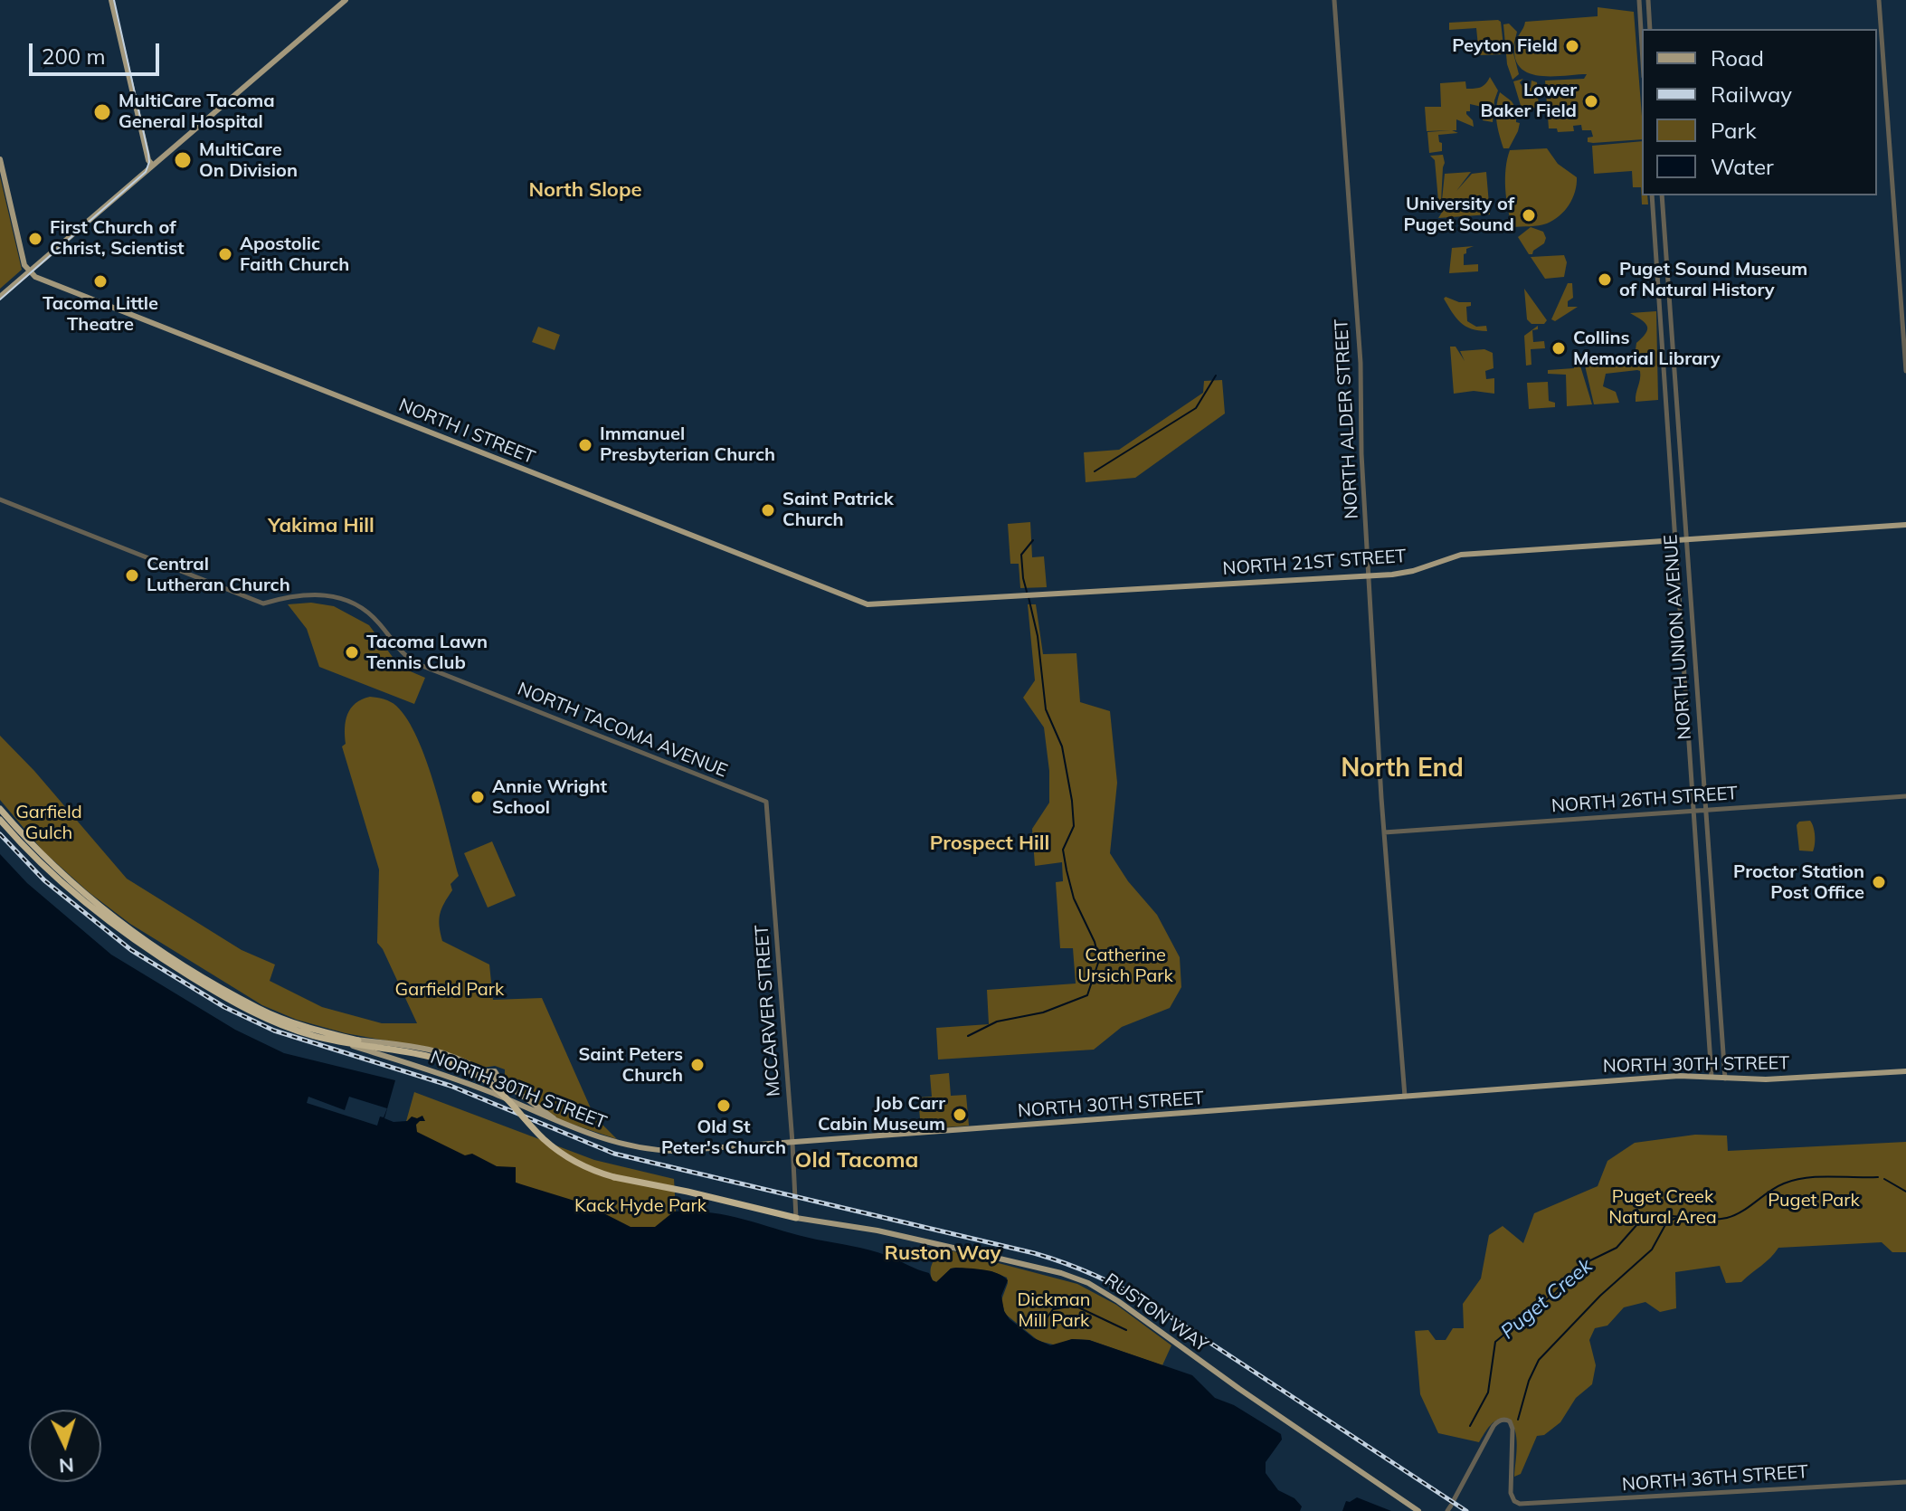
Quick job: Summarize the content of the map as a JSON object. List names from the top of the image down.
{
  "streets": {
    "main road": [
      "NORTH I STREET",
      "NORTH 21ST STREET",
      "NORTH 30TH STREET",
      "RUSTON WAY"
    ],
    "street": [
      "NORTH ALDER STREET",
      "NORTH UNION AVENUE",
      "NORTH TACOMA AVENUE",
      "NORTH 26TH STREET",
      "MCCARVER STREET",
      "NORTH 36TH STREET"
    ]
  },
  "crossings": [
    ["NORTH ALDER STREET", "NORTH 21ST STREET"],
    ["NORTH ALDER STREET", "NORTH 26TH STREET"],
    ["NORTH ALDER STREET", "NORTH 30TH STREET"],
    ["NORTH I STREET", "NORTH 21ST STREET"],
    ["NORTH 21ST STREET", "NORTH UNION AVENUE"],
    ["NORTH UNION AVENUE", "NORTH 26TH STREET"],
    ["NORTH UNION AVENUE", "NORTH 30TH STREET"],
    ["NORTH TACOMA AVENUE", "MCCARVER STREET"],
    ["MCCARVER STREET", "NORTH 30TH STREET"],
    ["MCCARVER STREET", "RUSTON WAY"]
  ],
  "districts": [
    "North Slope",
    "Yakima Hill",
    "North End",
    "Prospect Hill",
    "Old Tacoma",
    "Ruston Way"
  ],
  "water": ["Puget Creek"],
  "parks": [
    "Garfield Gulch",
    "Catherine Ursich Park",
    "Garfield Park",
    "Puget Creek Natural Area",
    "Puget Park",
    "Kack Hyde Park",
    "Dickman Mill Park"
  ],
  "places": [
    "Peyton Field",
    "Lower Baker Field",
    "MultiCare Tacoma General Hospital",
    "MultiCare On Division",
    "University of Puget Sound",
    "First Church of Christ, Scientist",
    "Apostolic Faith Church",
    "Puget Sound Museum of Natural History",
    "Tacoma Little Theatre",
    "Collins Memorial Library",
    "Immanuel Presbyterian Church",
    "Saint Patrick Church",
    "Central Lutheran Church",
    "Tacoma Lawn Tennis Club",
    "Annie Wright School",
    "Proctor Station Post Office",
    "Saint Peters Church",
    "Old St Peter's Church",
    "Job Carr Cabin Museum"
  ],
  "legend": [
    "Road",
    "Railway",
    "Park",
    "Water"
  ],
  "scale_bar": "200 m",
  "north": "bottom"
}
